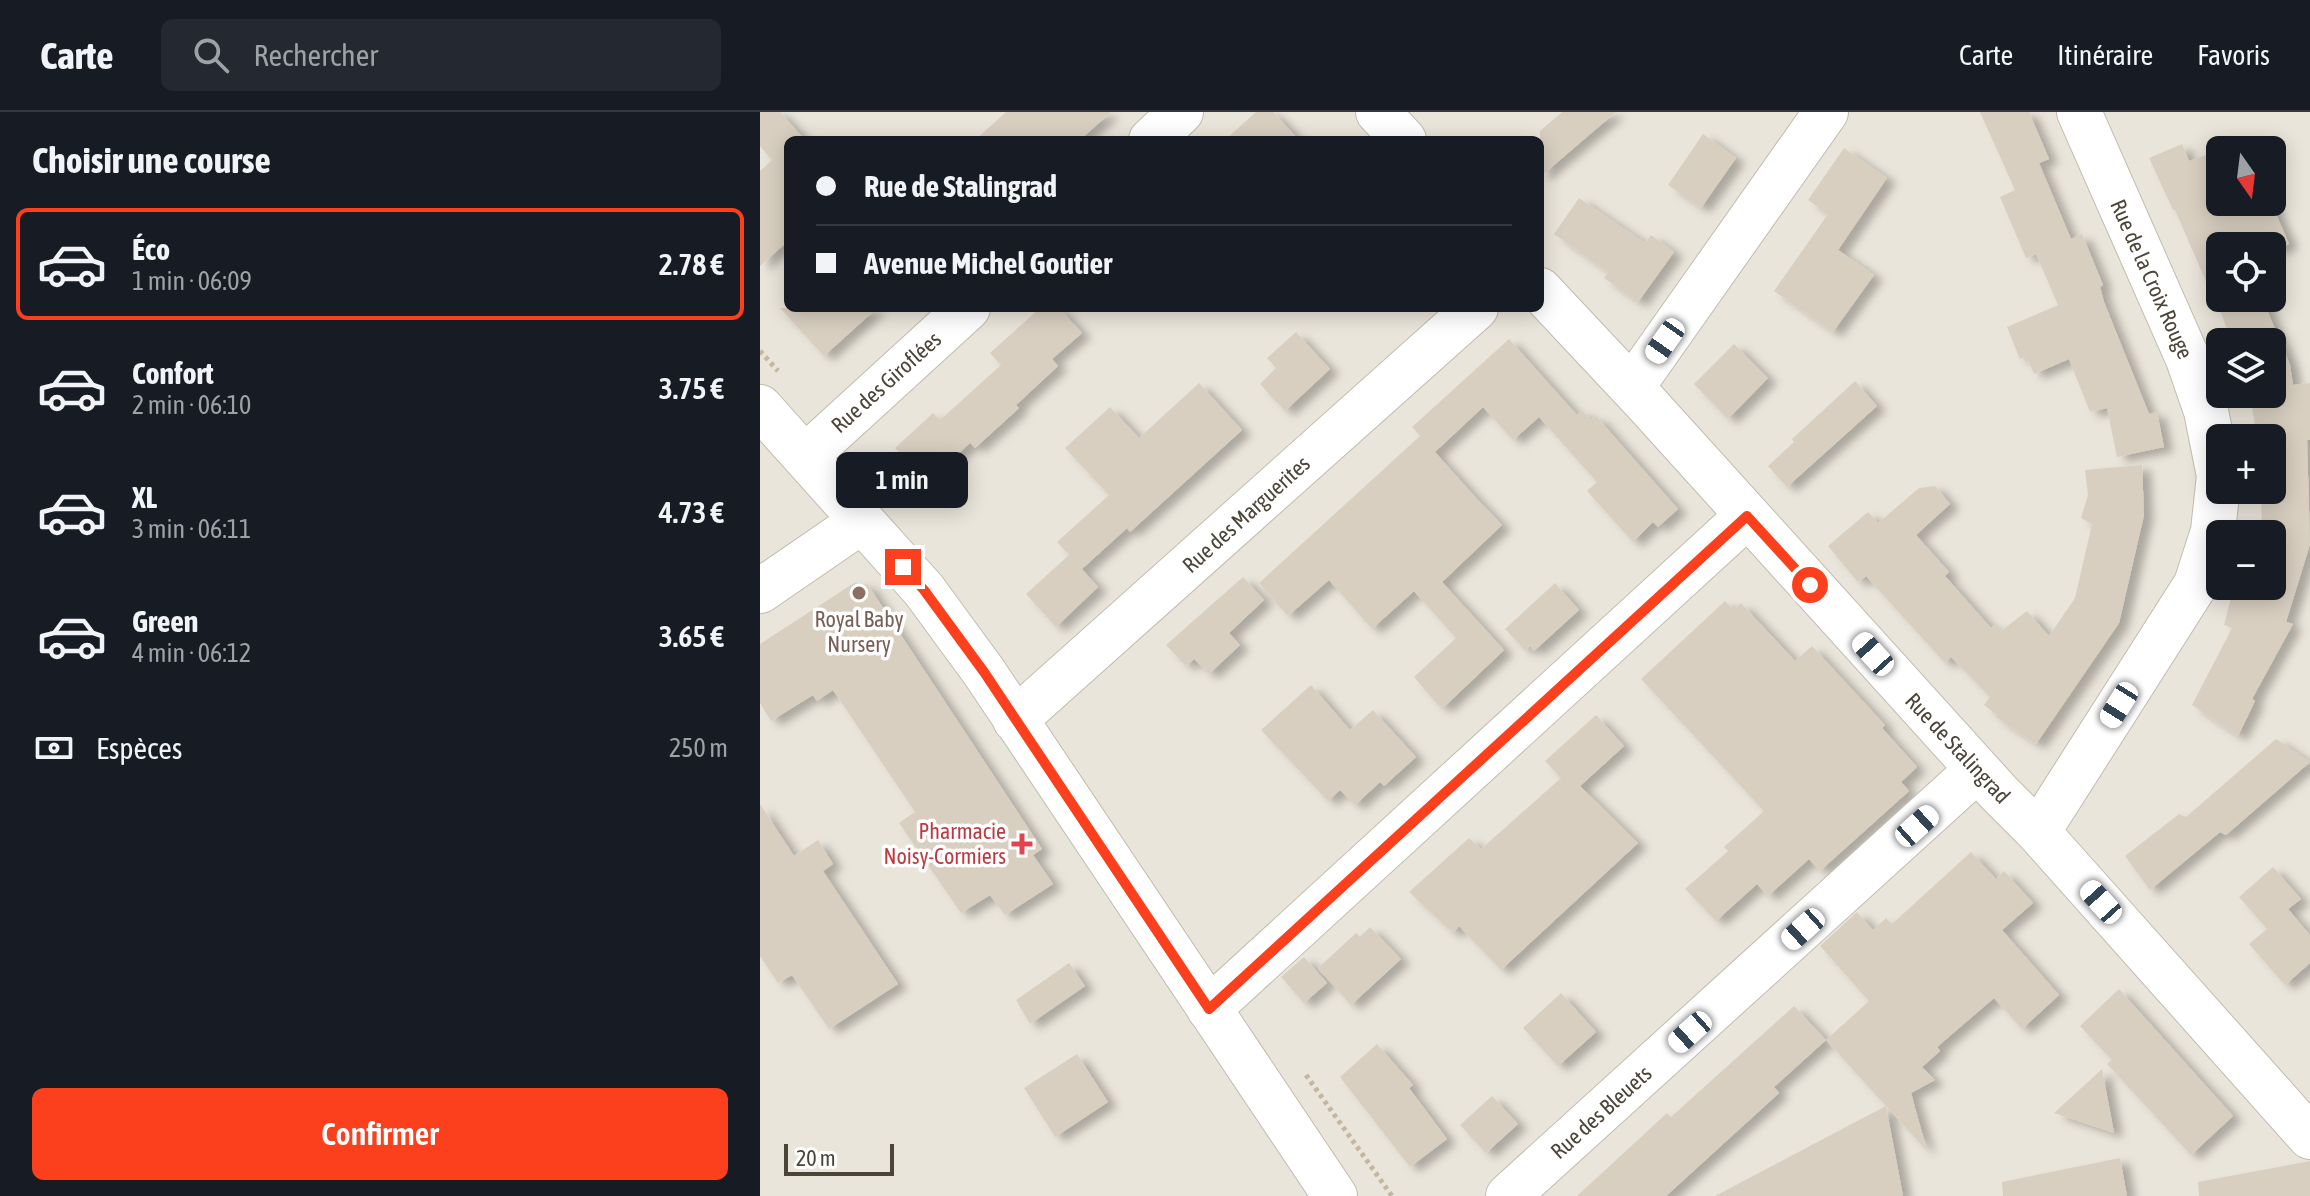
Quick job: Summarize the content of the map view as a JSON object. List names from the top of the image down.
{
  "streets": {
    "street": [
      "Rue de la Croix Rouge",
      "Rue des Giroflées",
      "Rue des Marguerites",
      "Rue de Stalingrad",
      "Rue des Bleuets"
    ]
  },
  "crossings": [
    ["Rue de la Croix Rouge", "Rue de Stalingrad"],
    ["Rue de Stalingrad", "Rue des Bleuets"]
  ],
  "places": {
    "other": ["Royal Baby Nursery"],
    "health": ["Pharmacie Noisy-Cormiers"]
  },
  "scale_bar": "20 m",
  "north": "bottom",
  "page": {
    "header": "Carte",
    "search": "Rechercher",
    "nav": ["Carte", "Itinéraire", "Favoris"],
    "heading": "Choisir une course",
    "map_buttons": ["+", "−"],
    "banner": ["Rue de Stalingrad", "Avenue Michel Goutier"],
    "list": [
      {
        "name": "Éco",
        "note": "1 min · 06:09",
        "value": "2.78 €"
      },
      {
        "name": "Confort",
        "note": "2 min · 06:10",
        "value": "3.75 €"
      },
      {
        "name": "XL",
        "note": "3 min · 06:11",
        "value": "4.73 €"
      },
      {
        "name": "Green",
        "note": "4 min · 06:12",
        "value": "3.65 €"
      }
    ],
    "bubble": "1 min",
    "pay": ["Espèces", "250 m"],
    "buttons": "Confirmer",
    "scale": "20 m"
  }
}
